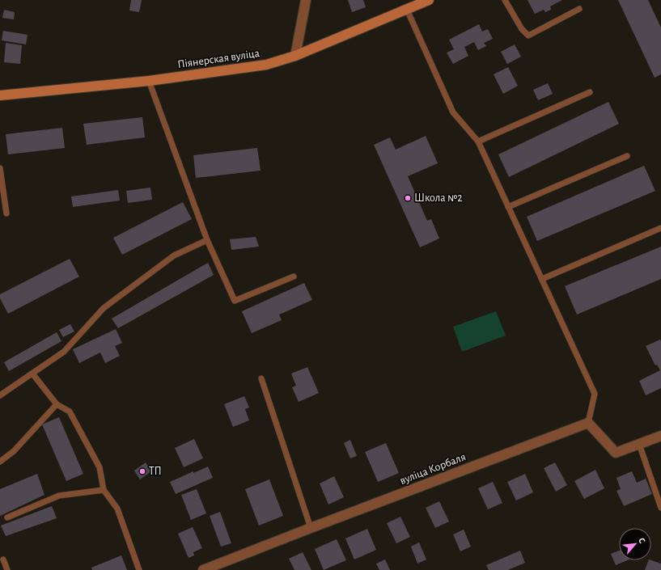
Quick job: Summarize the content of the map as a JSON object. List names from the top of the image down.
{
  "streets": {
    "street": ["Піянерская вуліца", "вуліца Корбаля"]
  },
  "places": ["Школа №2", "ТП"],
  "north": "top right"
}
